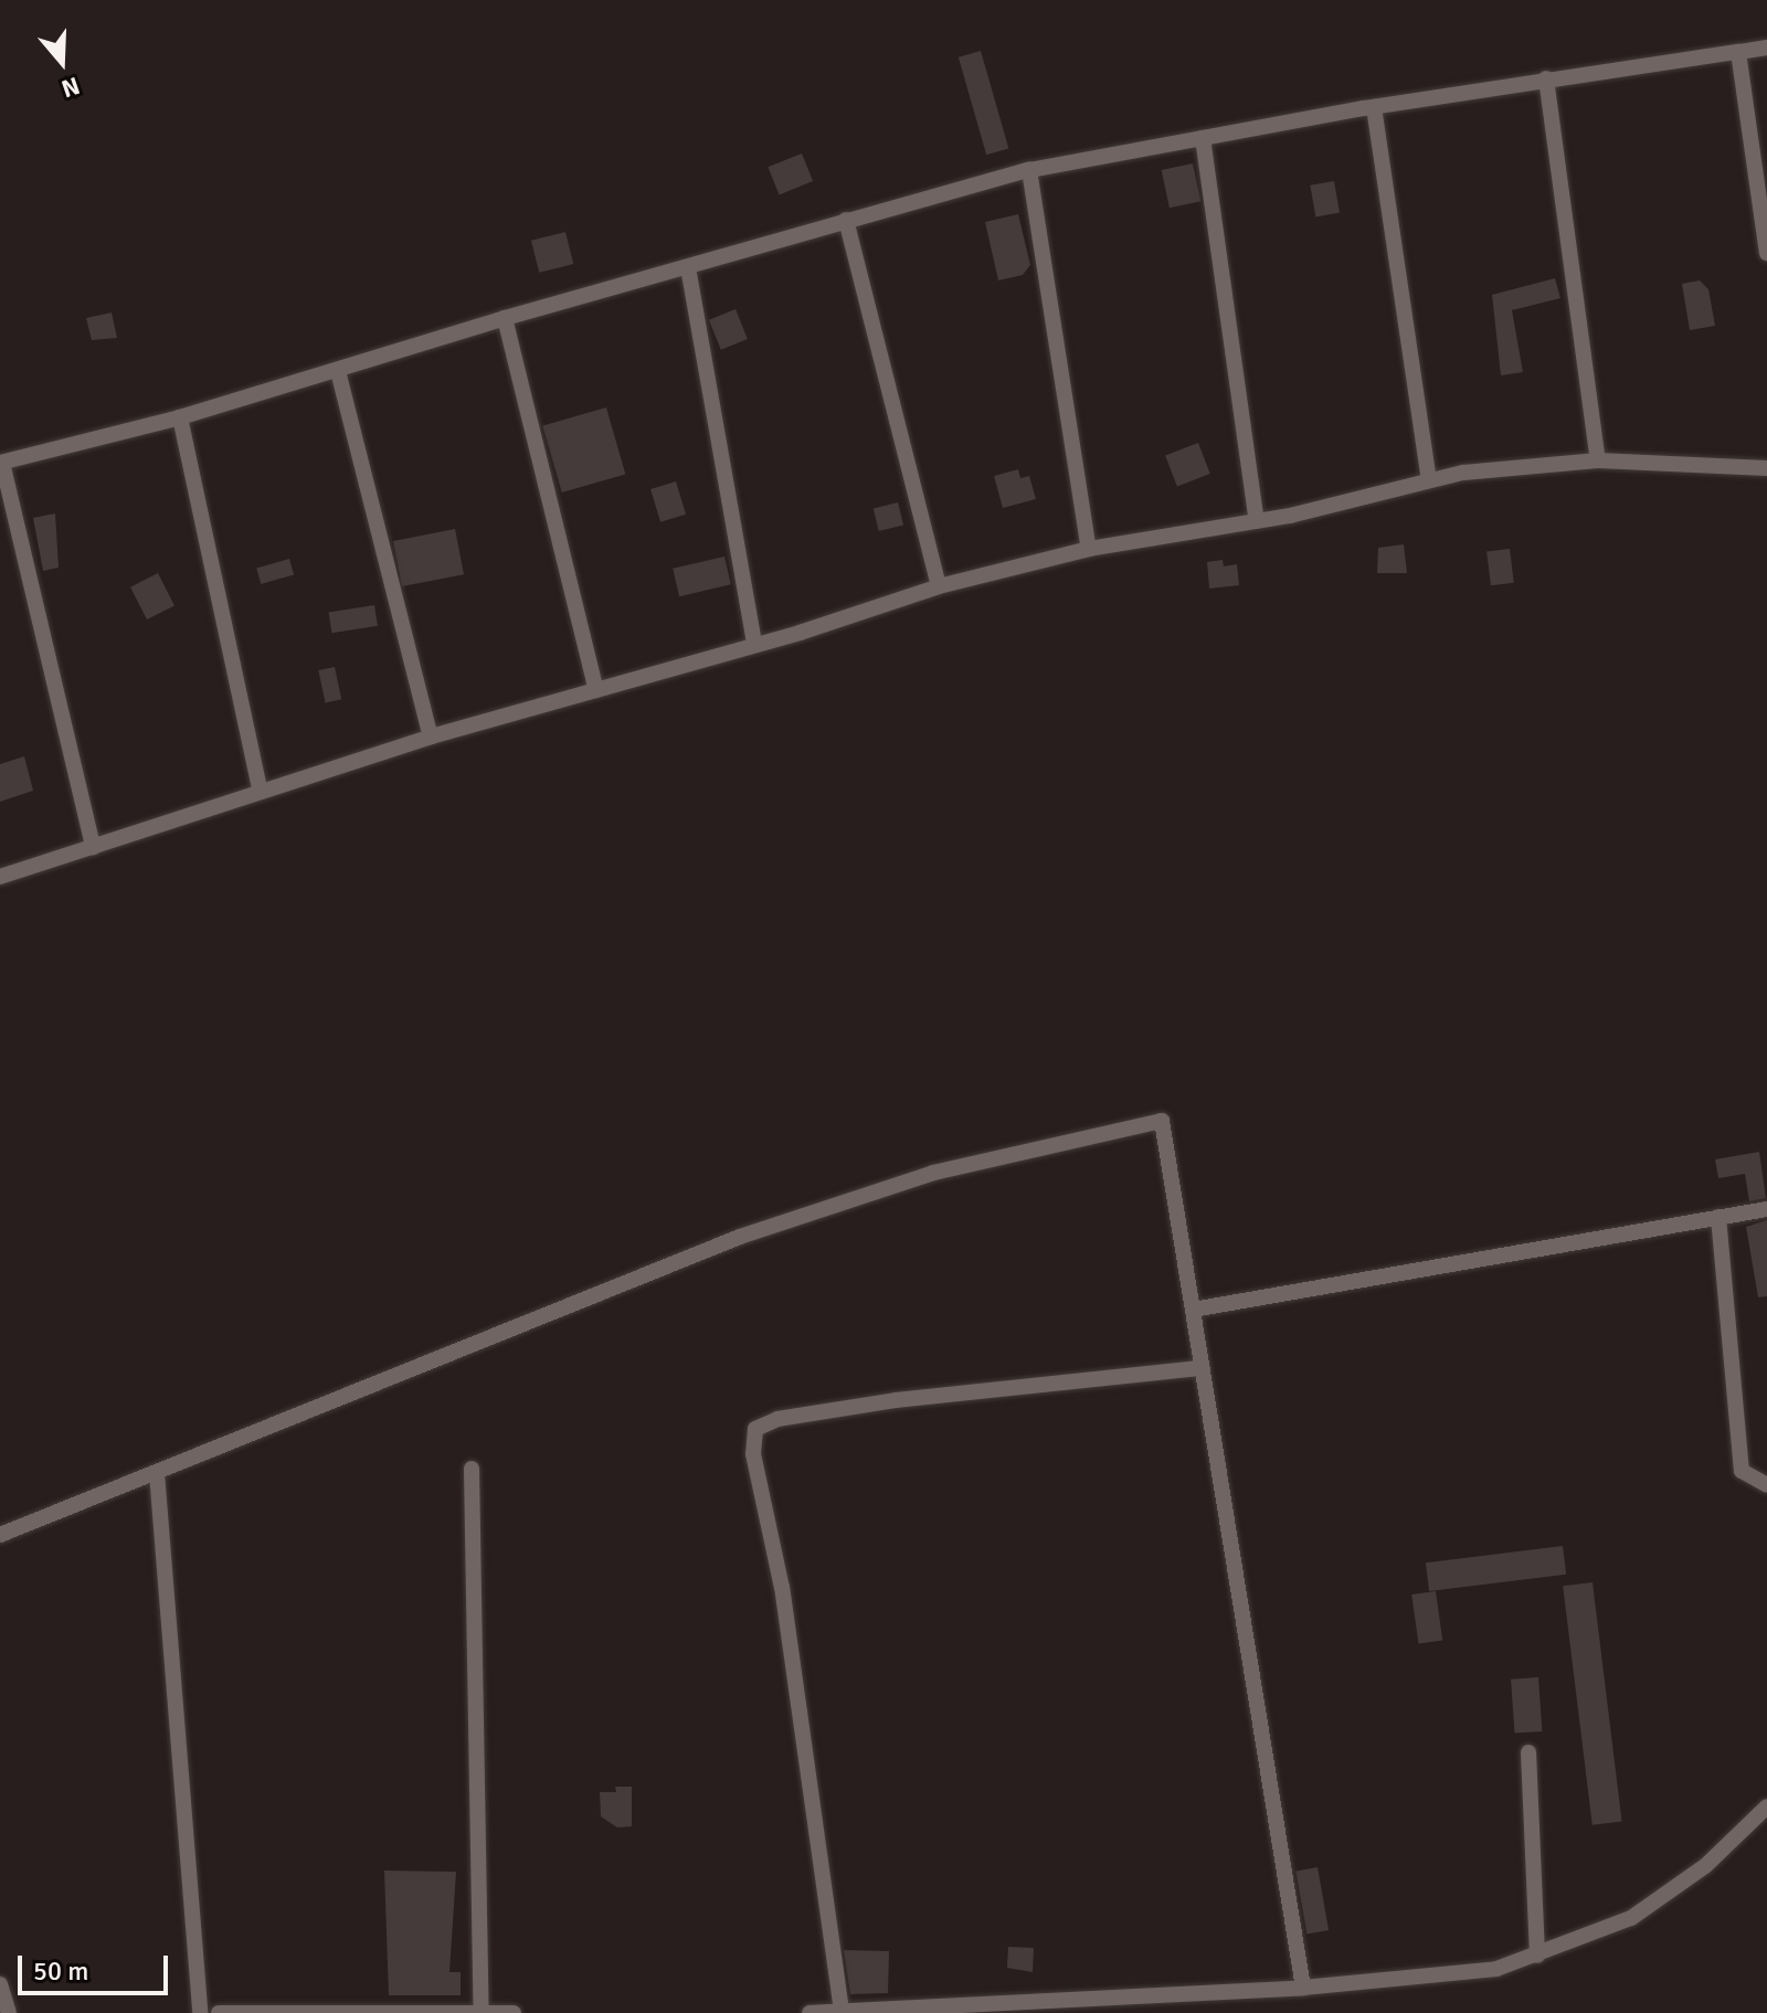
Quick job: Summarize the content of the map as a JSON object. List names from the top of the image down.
{
  "scale_bar": "50 m",
  "north": "bottom"
}
